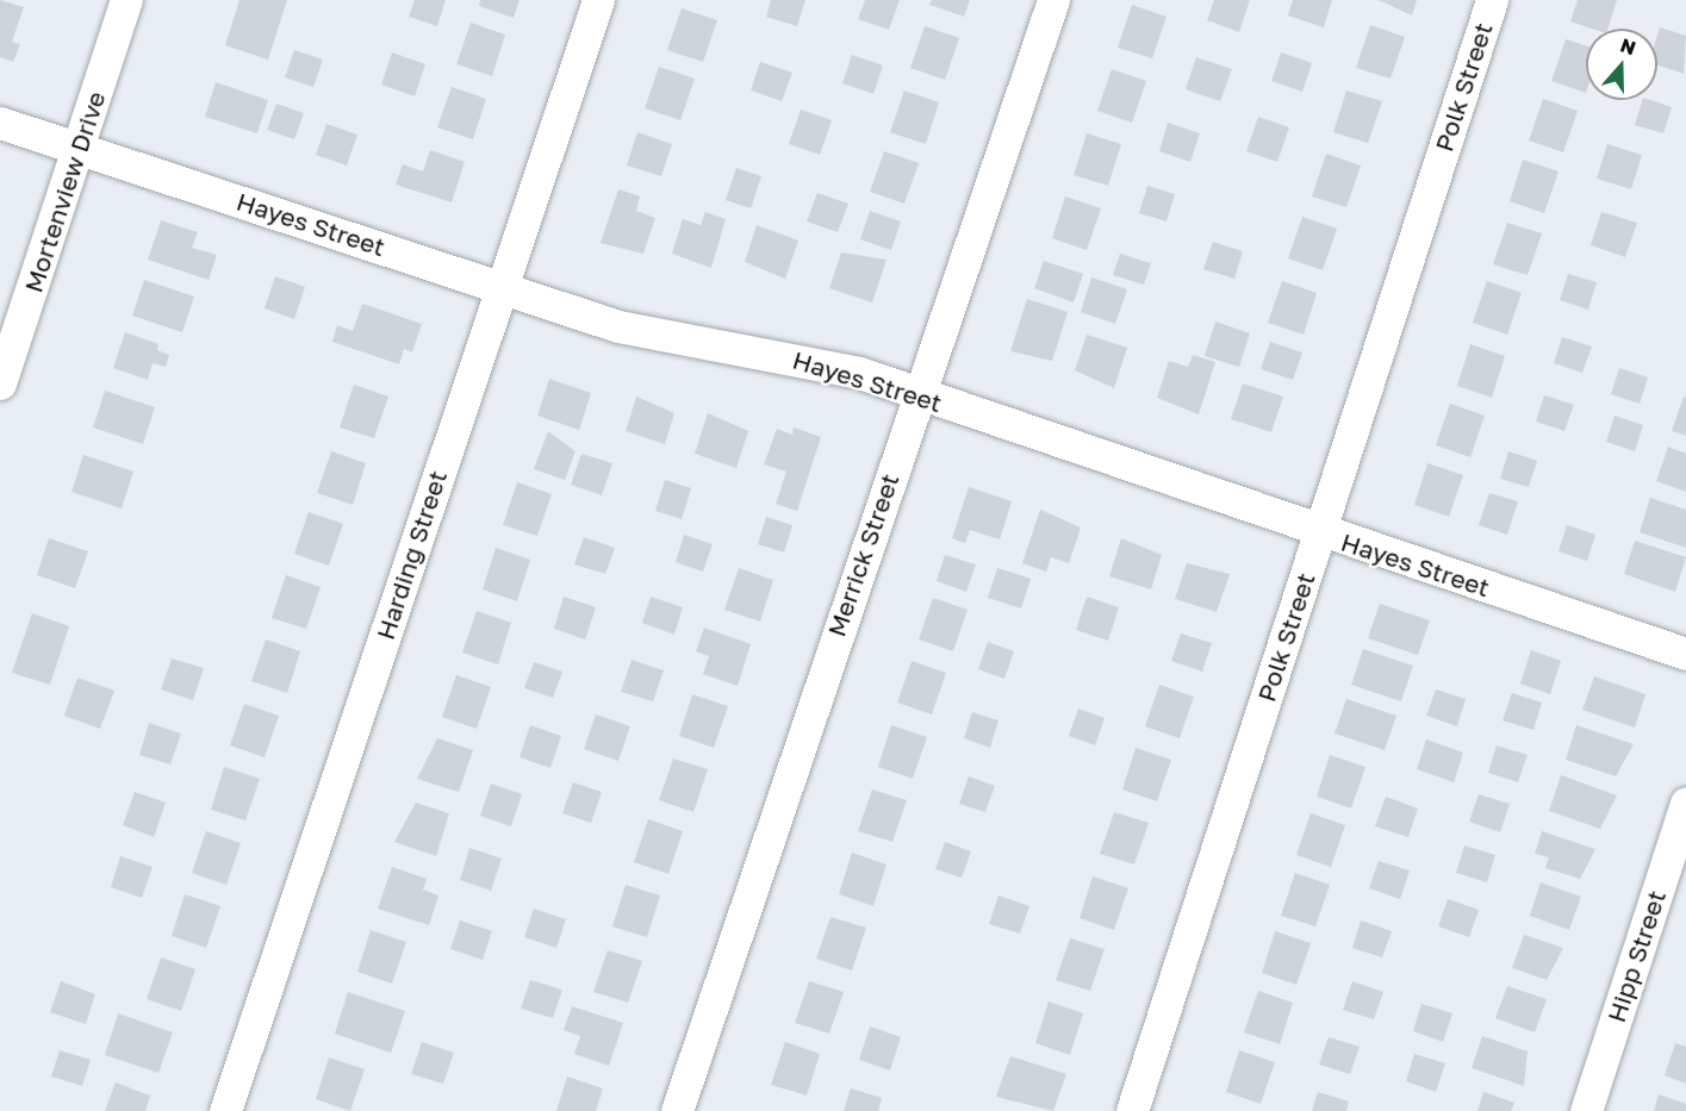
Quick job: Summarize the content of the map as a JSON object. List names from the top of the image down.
{
  "streets": {
    "street": [
      "Polk Street",
      "Mortenview Drive",
      "Hayes Street",
      "Harding Street",
      "Merrick Street",
      "Hipp Street"
    ]
  },
  "crossings": [
    ["Polk Street", "Hayes Street"],
    ["Mortenview Drive", "Hayes Street"],
    ["Hayes Street", "Harding Street"],
    ["Hayes Street", "Merrick Street"]
  ],
  "north": "top"
}
